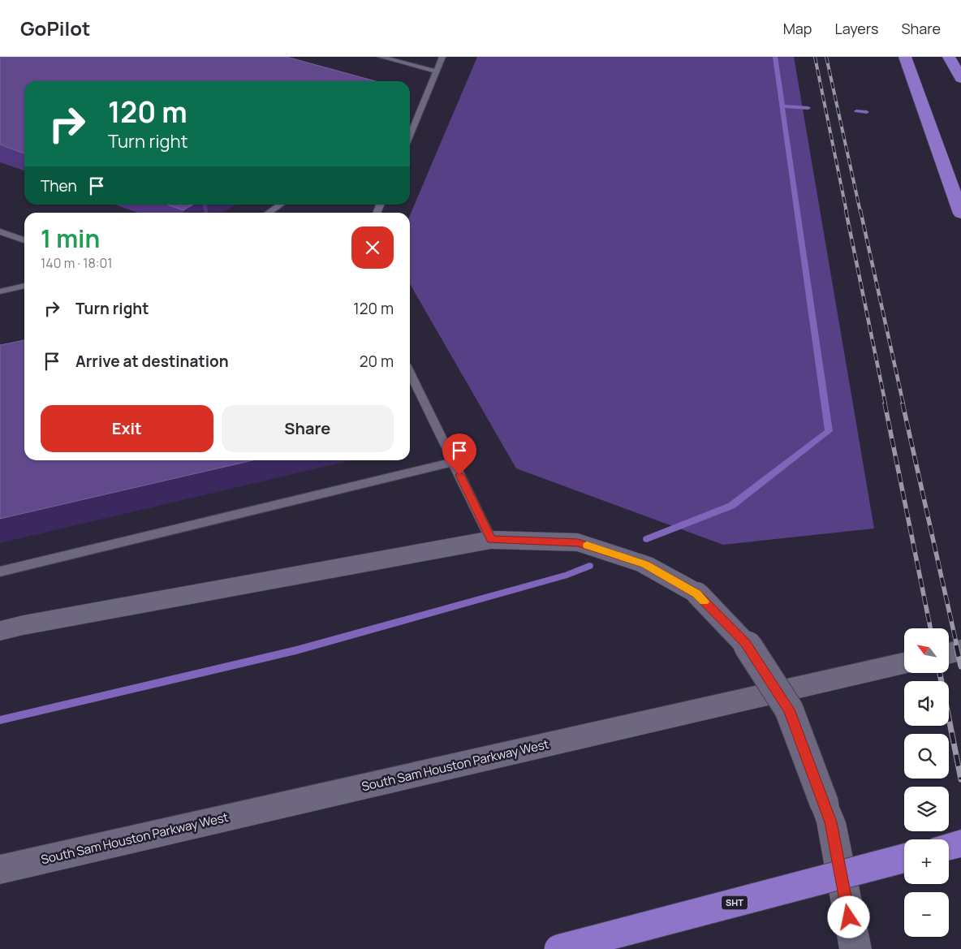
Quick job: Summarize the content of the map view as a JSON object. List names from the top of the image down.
{
  "streets": {
    "highway": ["SHT"],
    "main road": ["South Sam Houston Parkway West"]
  },
  "north": "top left",
  "page": {
    "header": "GoPilot",
    "nav": ["Map", "Layers", "Share"],
    "turn": ["120 m", "Turn right"],
    "then": "Then",
    "heading": ["1 min", "140 m · 18:01"],
    "list": [
      {
        "name": "Turn right",
        "value": "120 m"
      },
      {
        "name": "Arrive at destination",
        "value": "20 m"
      }
    ],
    "buttons": ["Exit", "Share"],
    "map_buttons": ["+", "−"]
  }
}
